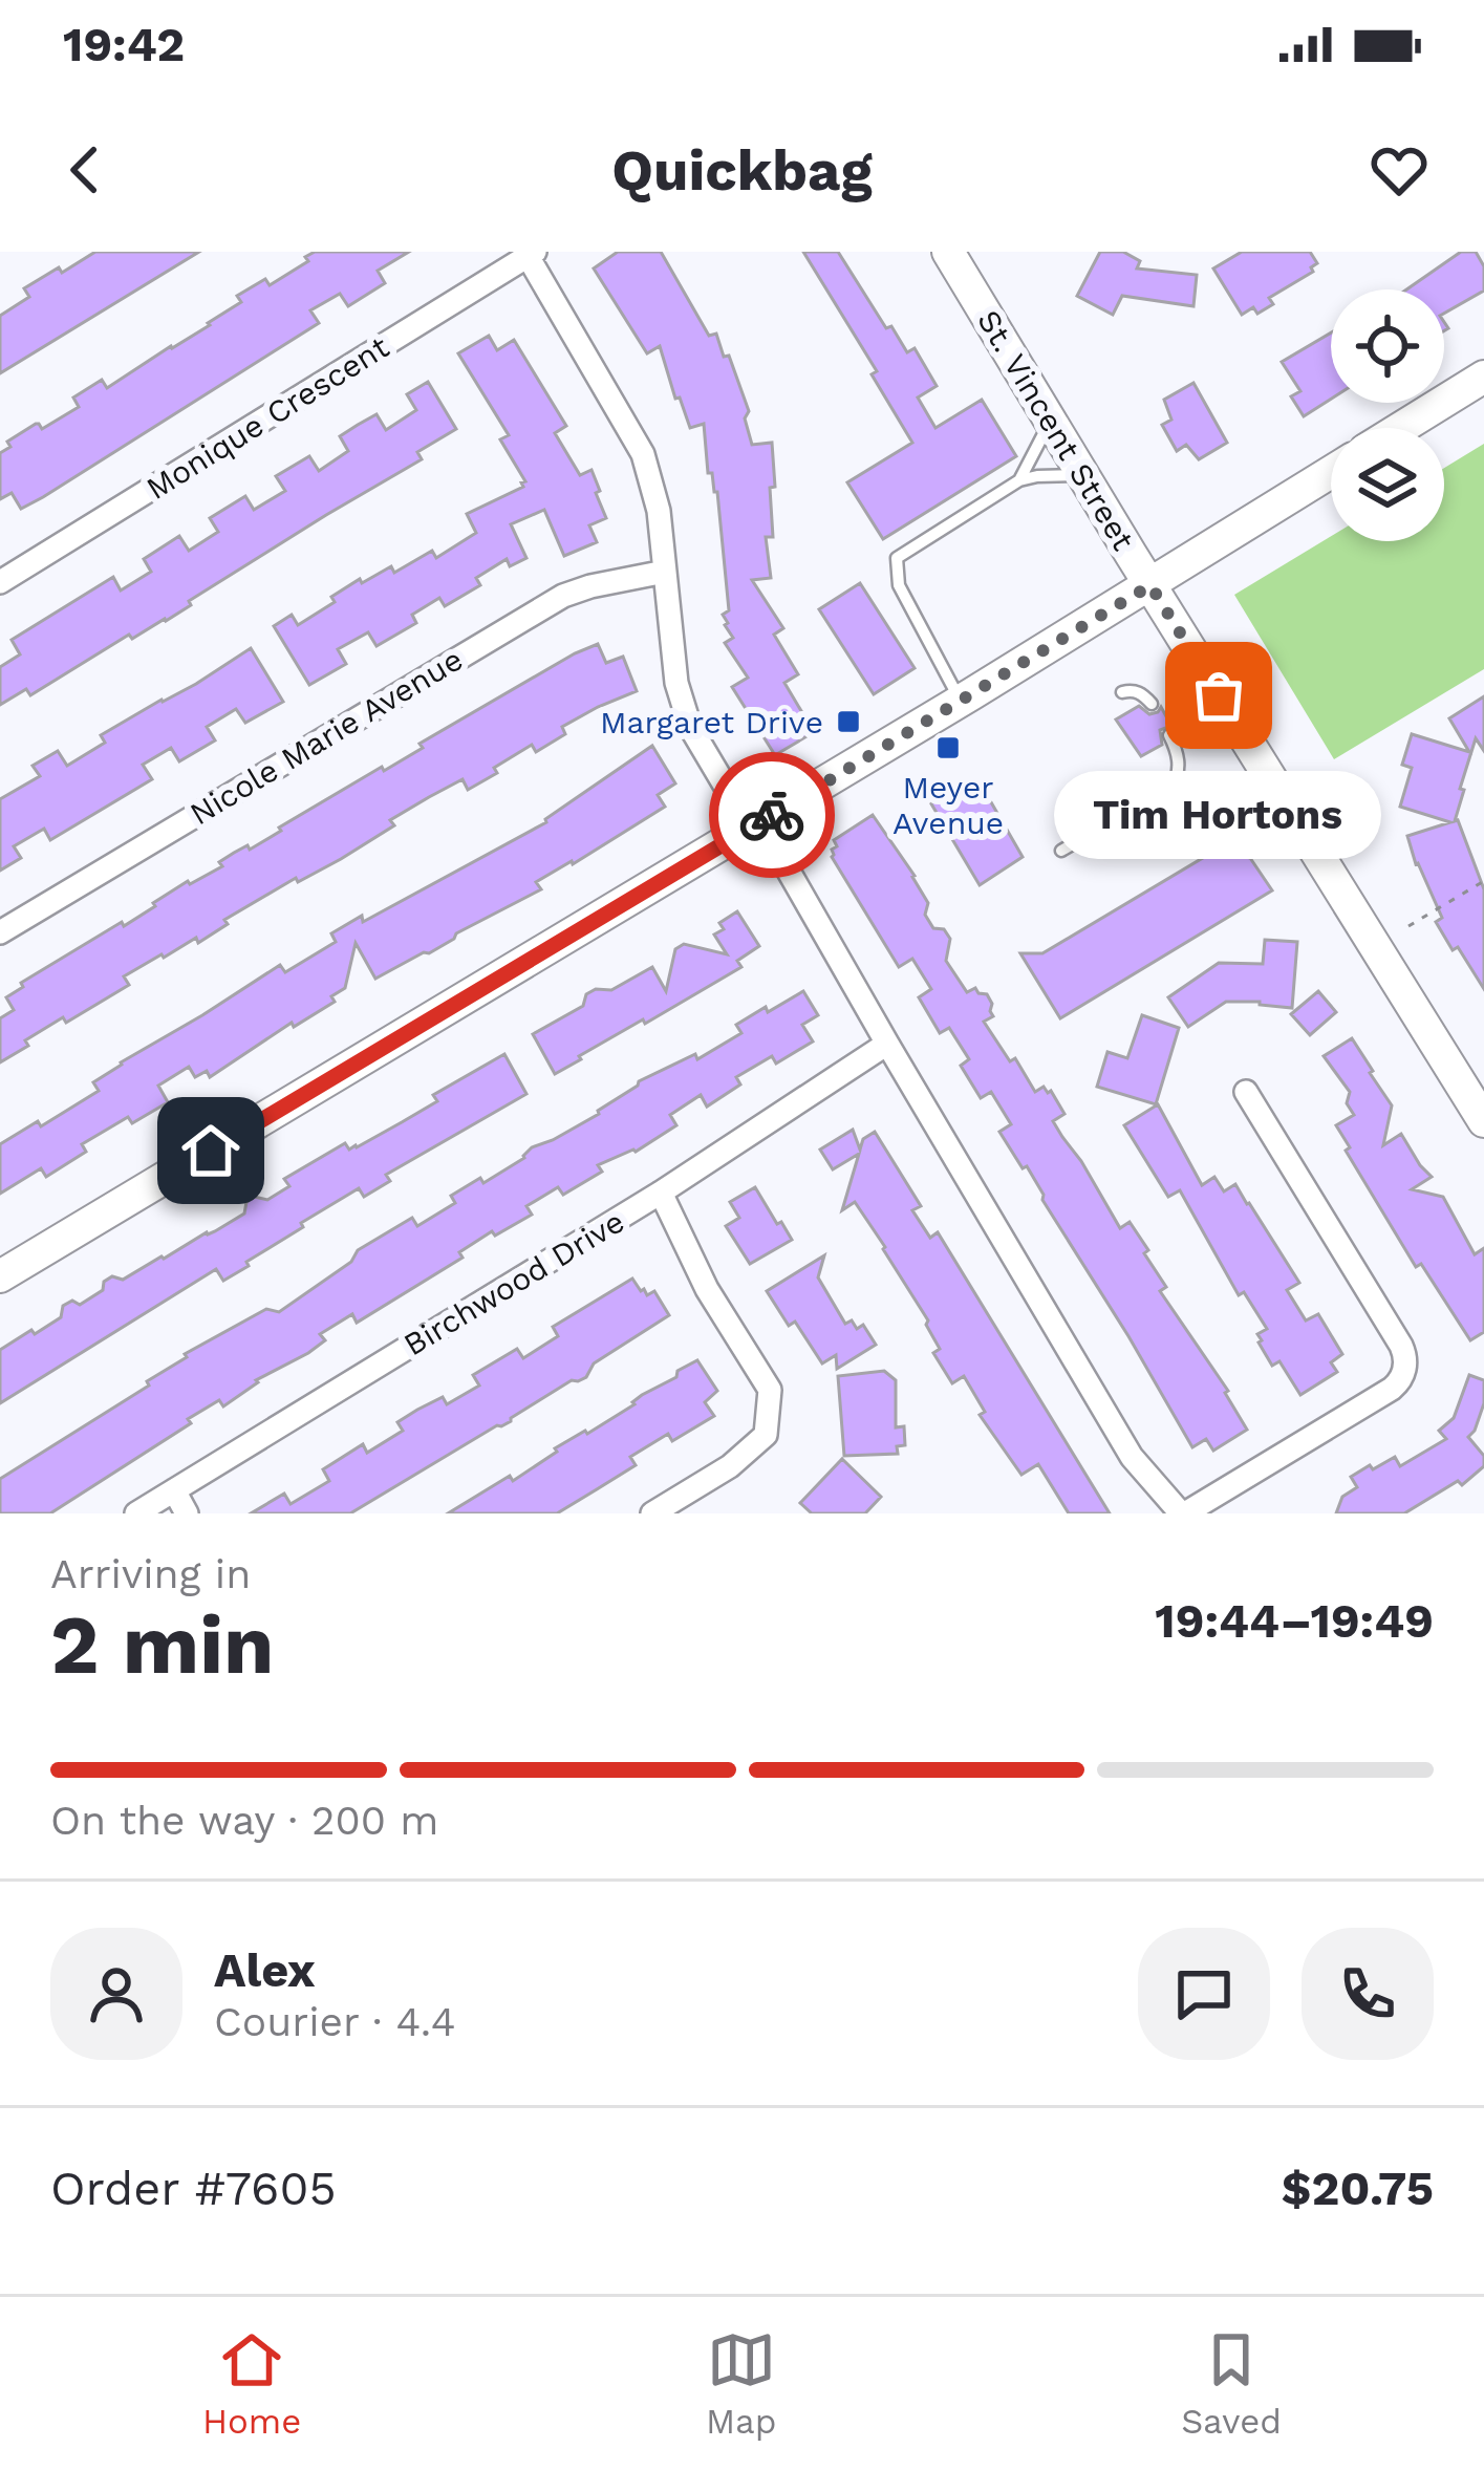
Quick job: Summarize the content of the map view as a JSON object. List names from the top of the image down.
{
  "streets": {
    "street": [
      "Monique Crescent",
      "St. Vincent Street",
      "Nicole Marie Avenue",
      "Birchwood Drive"
    ]
  },
  "places": {
    "other": ["Tim Hortons"],
    "transit": ["Margaret Drive", "Meyer Avenue"]
  },
  "page": {
    "status": "19:42",
    "header": "Quickbag",
    "bubble": "Tim Hortons",
    "heading": ["2 min", "Arriving in", "19:44–19:49"],
    "panel": [
      "Alex",
      "Courier · 4.4",
      "Order #7605",
      "$20.75"
    ],
    "bar": "On the way · 200 m",
    "tabs": ["Home", "Map", "Saved"]
  }
}
